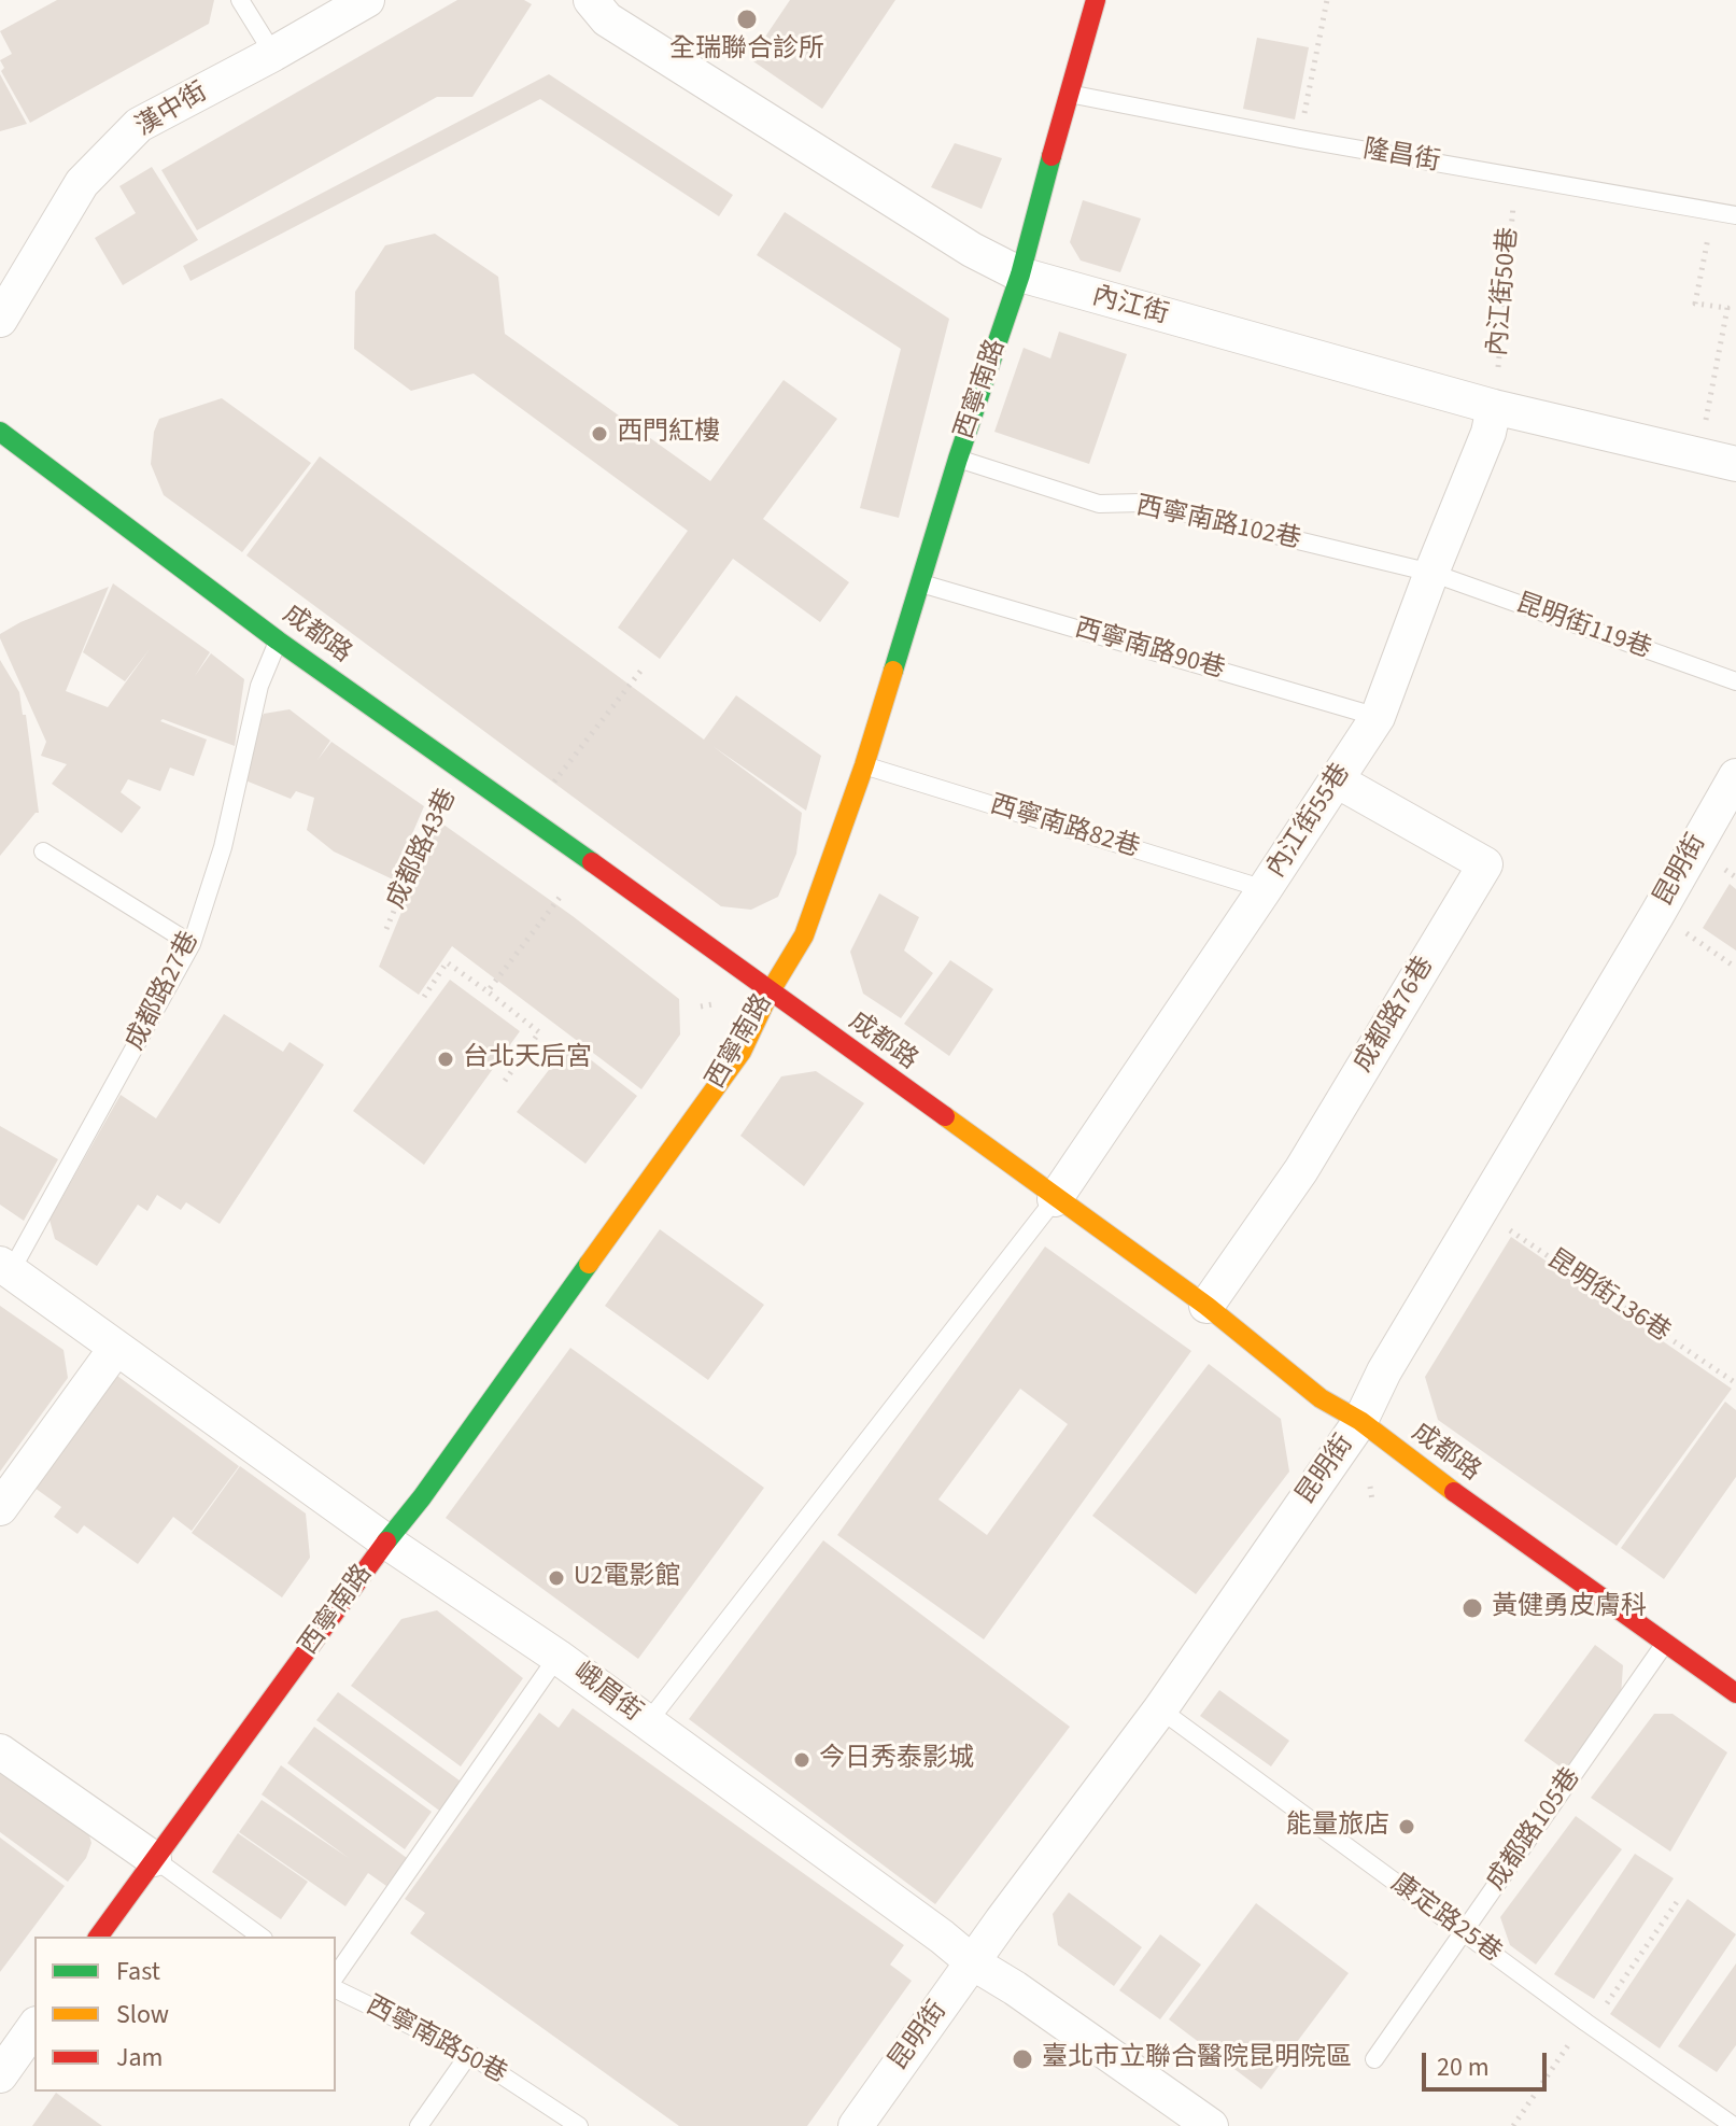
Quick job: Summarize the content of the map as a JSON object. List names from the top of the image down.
{
  "streets": {
    "street": [
      "漢中街",
      "內江街",
      "西寧南路",
      "成都路",
      "內江街55巷",
      "昆明街",
      "成都路76巷",
      "峨眉街"
    ],
    "lane": [
      "隆昌街",
      "西寧南路102巷",
      "昆明街119巷",
      "西寧南路90巷",
      "西寧南路82巷",
      "成都路27巷",
      "成都路105巷",
      "康定路25巷",
      "西寧南路50巷"
    ],
    "path": ["內江街50巷", "成都路43巷", "昆明街136巷"]
  },
  "crossings": [
    ["隆昌街", "內江街50巷"],
    ["隆昌街", "西寧南路"],
    ["內江街50巷", "內江街"],
    ["內江街50巷", "內江街55巷"],
    ["內江街", "西寧南路"],
    ["內江街", "內江街55巷"],
    ["西寧南路", "西寧南路102巷"],
    ["西寧南路", "成都路"],
    ["西寧南路", "西寧南路90巷"],
    ["西寧南路", "西寧南路82巷"],
    ["西寧南路", "峨眉街"],
    ["西寧南路102巷", "昆明街119巷"],
    ["西寧南路102巷", "內江街55巷"],
    ["昆明街119巷", "內江街55巷"],
    ["成都路", "內江街55巷"],
    ["成都路", "成都路43巷"],
    ["成都路", "昆明街"],
    ["成都路", "成都路27巷"],
    ["成都路", "成都路76巷"],
    ["成都路", "成都路105巷"],
    ["西寧南路90巷", "內江街55巷"],
    ["內江街55巷", "西寧南路82巷"],
    ["內江街55巷", "成都路76巷"],
    ["昆明街", "昆明街136巷"],
    ["昆明街", "峨眉街"],
    ["昆明街", "康定路25巷"],
    ["成都路27巷", "峨眉街"],
    ["成都路105巷", "康定路25巷"]
  ],
  "places": [
    "全瑞聯合診所",
    "西門紅樓",
    "台北天后宮",
    "U2電影館",
    "黃健勇皮膚科",
    "今日秀泰影城",
    "能量旅店",
    "臺北市立聯合醫院昆明院區"
  ],
  "legend": ["Fast", "Slow", "Jam"],
  "scale_bar": "20 m"
}
